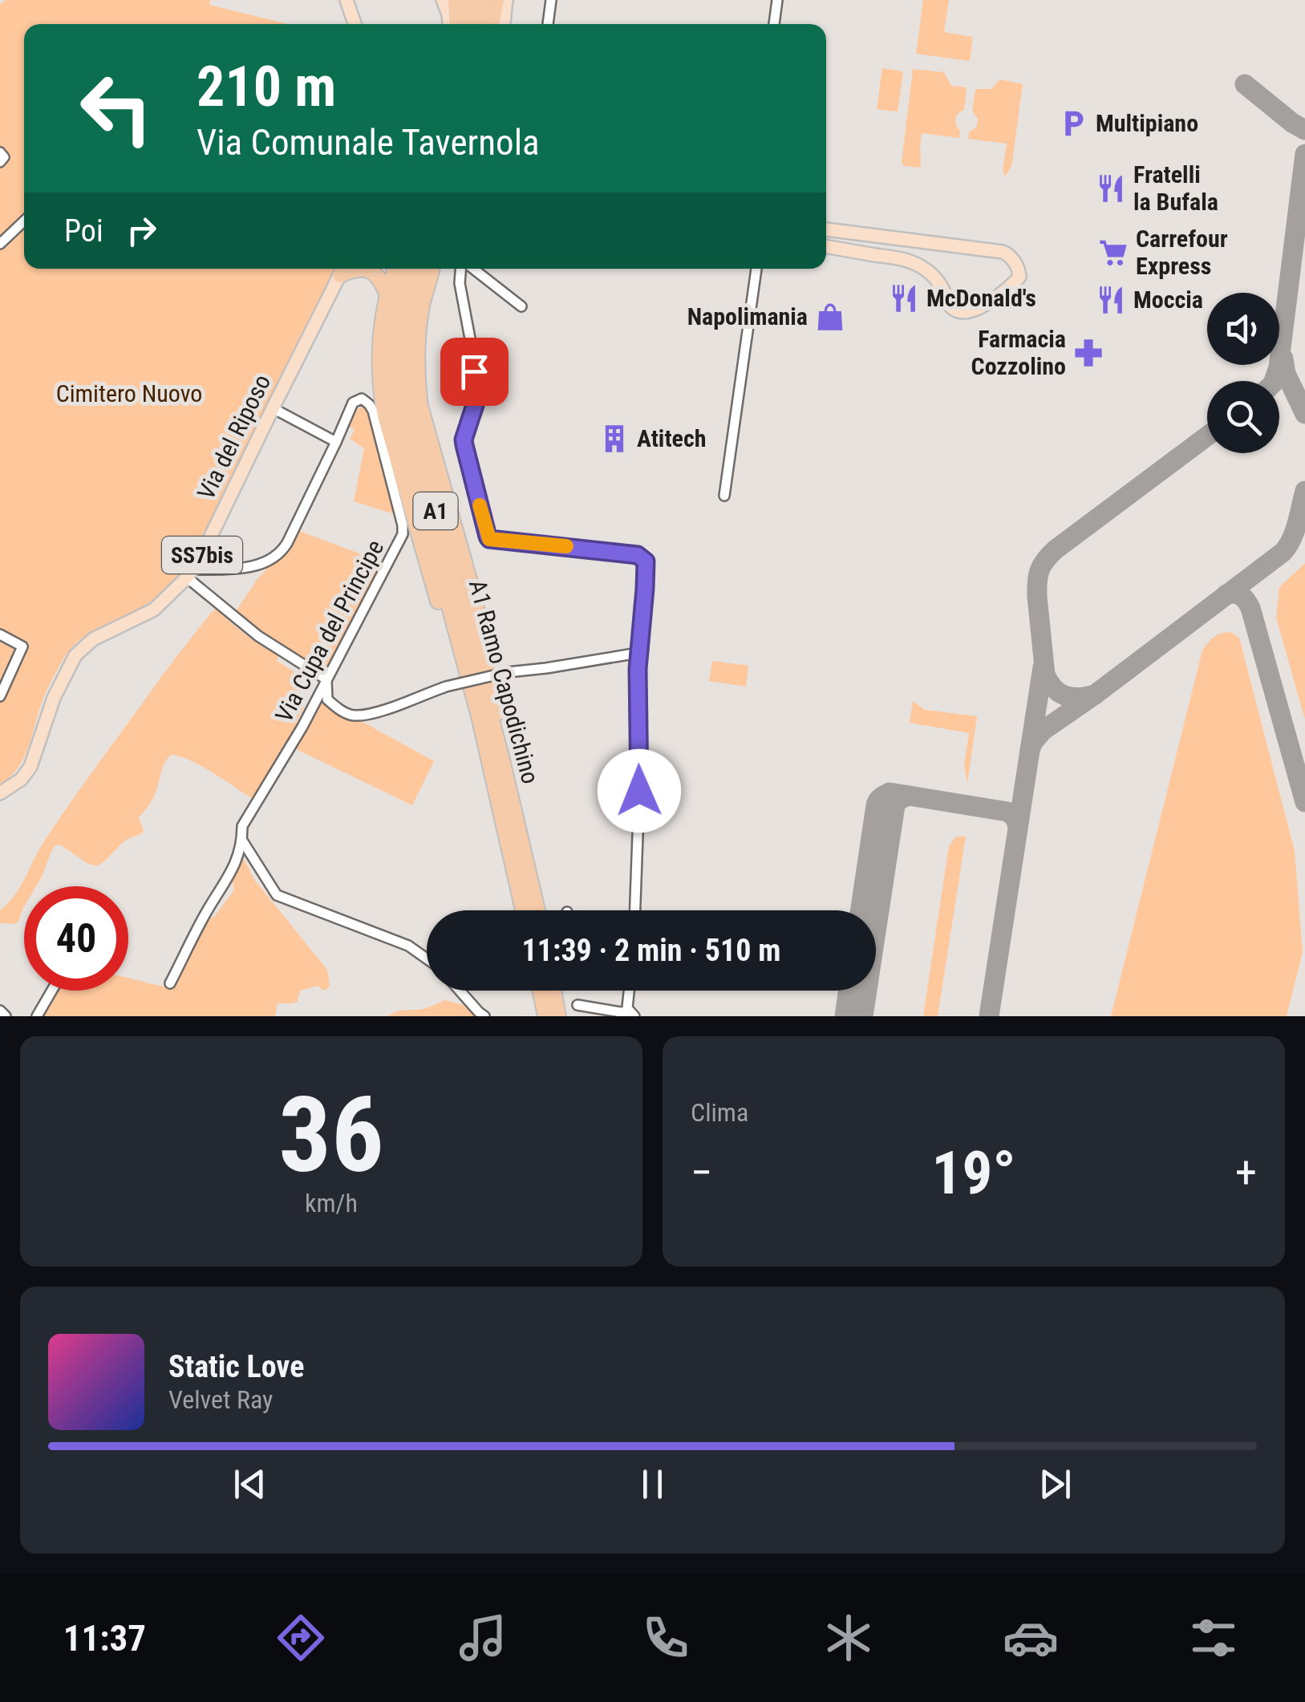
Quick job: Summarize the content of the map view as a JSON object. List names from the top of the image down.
{
  "streets": {
    "highway": ["A1", "A1 Ramo Capodichino"],
    "main road": ["Via del Riposo", "SS7bis"],
    "street": ["Via Cupa del Principe"]
  },
  "parks": ["Cimitero Nuovo"],
  "places": {
    "parking": ["Multipiano"],
    "restaurant": ["Fratelli la Bufala", "McDonald's", "Moccia"],
    "supermarket": ["Carrefour Express"],
    "shop": ["Napolimania"],
    "pharmacy": ["Farmacia Cozzolino"],
    "building": ["Atitech"]
  },
  "page": {
    "turn": ["210 m", "Via Comunale Tavernola"],
    "then": "Poi",
    "limit": "40",
    "trip": "11:39 · 2 min · 510 m",
    "tile": [
      ["36", "km/h"],
      "Clima"
    ],
    "heat": ["−", "19°", "+"],
    "song": ["Static Love", "Velvet Ray"],
    "tabs": "11:37"
  }
}
